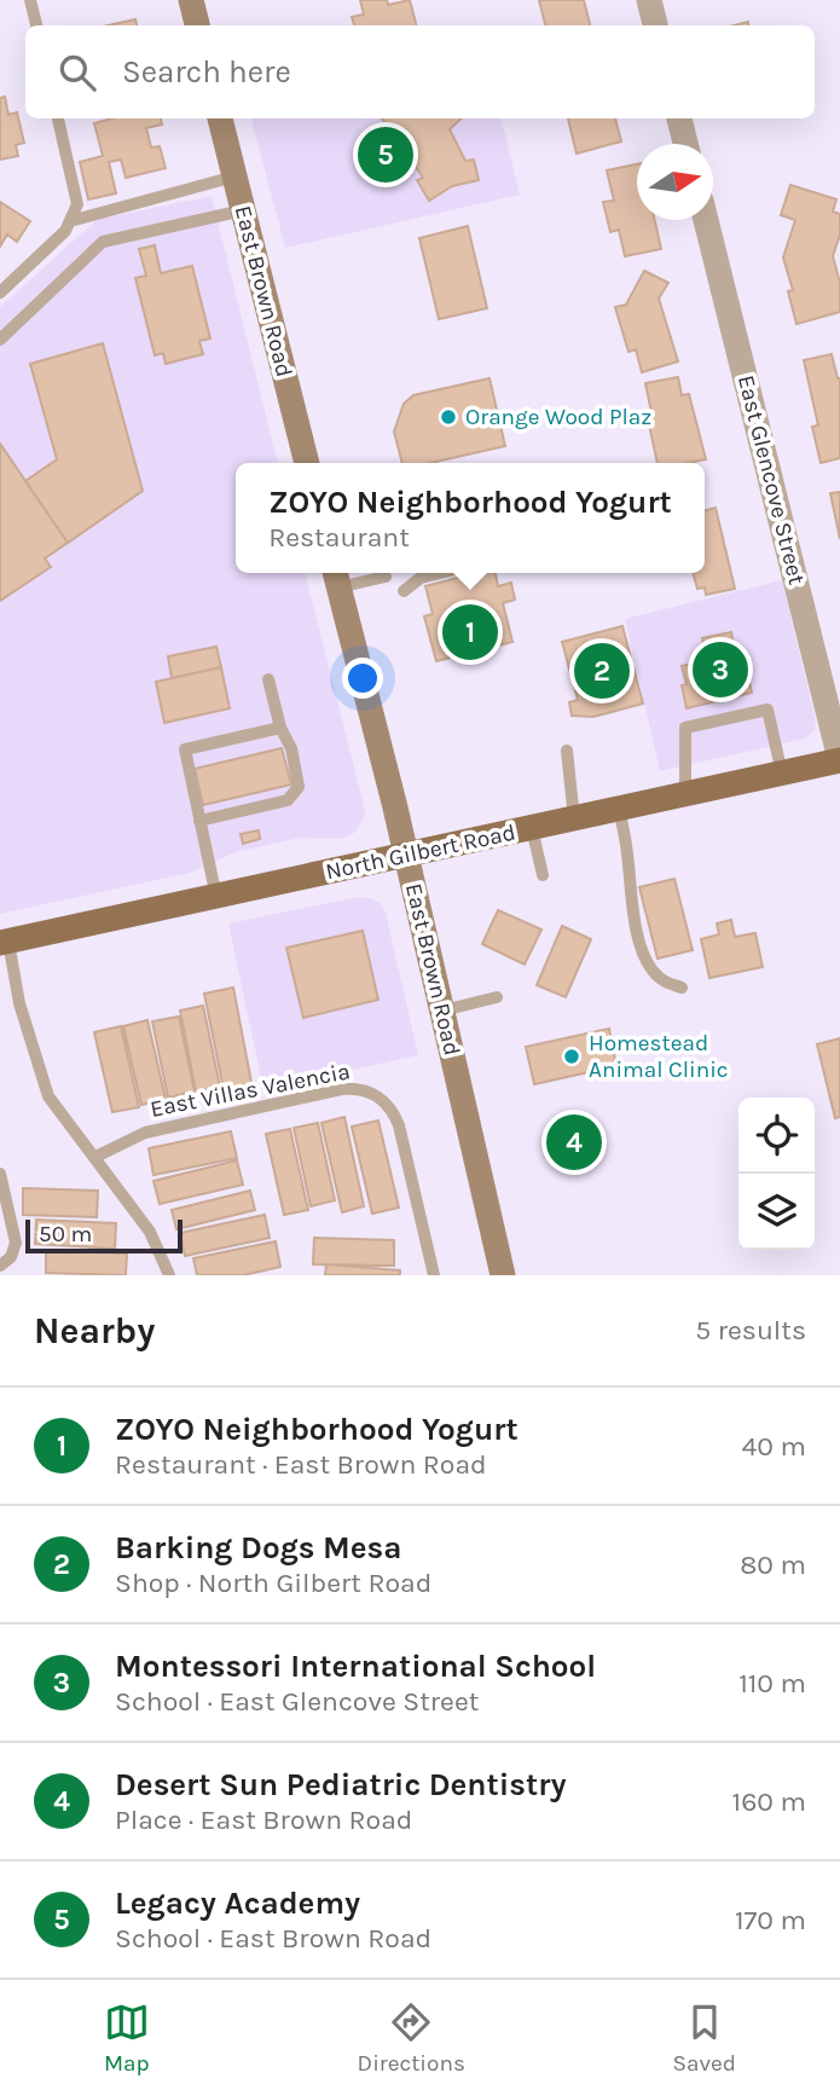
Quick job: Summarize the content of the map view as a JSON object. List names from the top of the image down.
{
  "streets": {
    "main road": ["East Brown Road", "North Gilbert Road"],
    "street": ["East Glencove Street"],
    "lane": ["East Villas Valencia"]
  },
  "crossings": [
    ["East Brown Road", "North Gilbert Road"],
    ["East Glencove Street", "North Gilbert Road"]
  ],
  "places": ["Orange Wood Plaz", "Homestead Animal Clinic"],
  "scale_bar": "50 m",
  "north": "right",
  "page": {
    "search": "Search here",
    "pins": [
      "5",
      "1",
      "3",
      "2",
      "4"
    ],
    "popup": ["ZOYO Neighborhood Yogurt", "Restaurant"],
    "scale": "50 m",
    "heading": ["Nearby", "5 results"],
    "list": [
      {
        "mark": "1",
        "name": "ZOYO Neighborhood Yogurt",
        "note": "Restaurant · East Brown Road",
        "value": "40 m"
      },
      {
        "mark": "2",
        "name": "Barking Dogs Mesa",
        "note": "Shop · North Gilbert Road",
        "value": "80 m"
      },
      {
        "mark": "3",
        "name": "Montessori International School",
        "note": "School · East Glencove Street",
        "value": "110 m"
      },
      {
        "mark": "4",
        "name": "Desert Sun Pediatric Dentistry",
        "note": "Place · East Brown Road",
        "value": "160 m"
      },
      {
        "mark": "5",
        "name": "Legacy Academy",
        "note": "School · East Brown Road",
        "value": "170 m"
      }
    ],
    "nav": ["Map", "Directions", "Saved"]
  }
}
